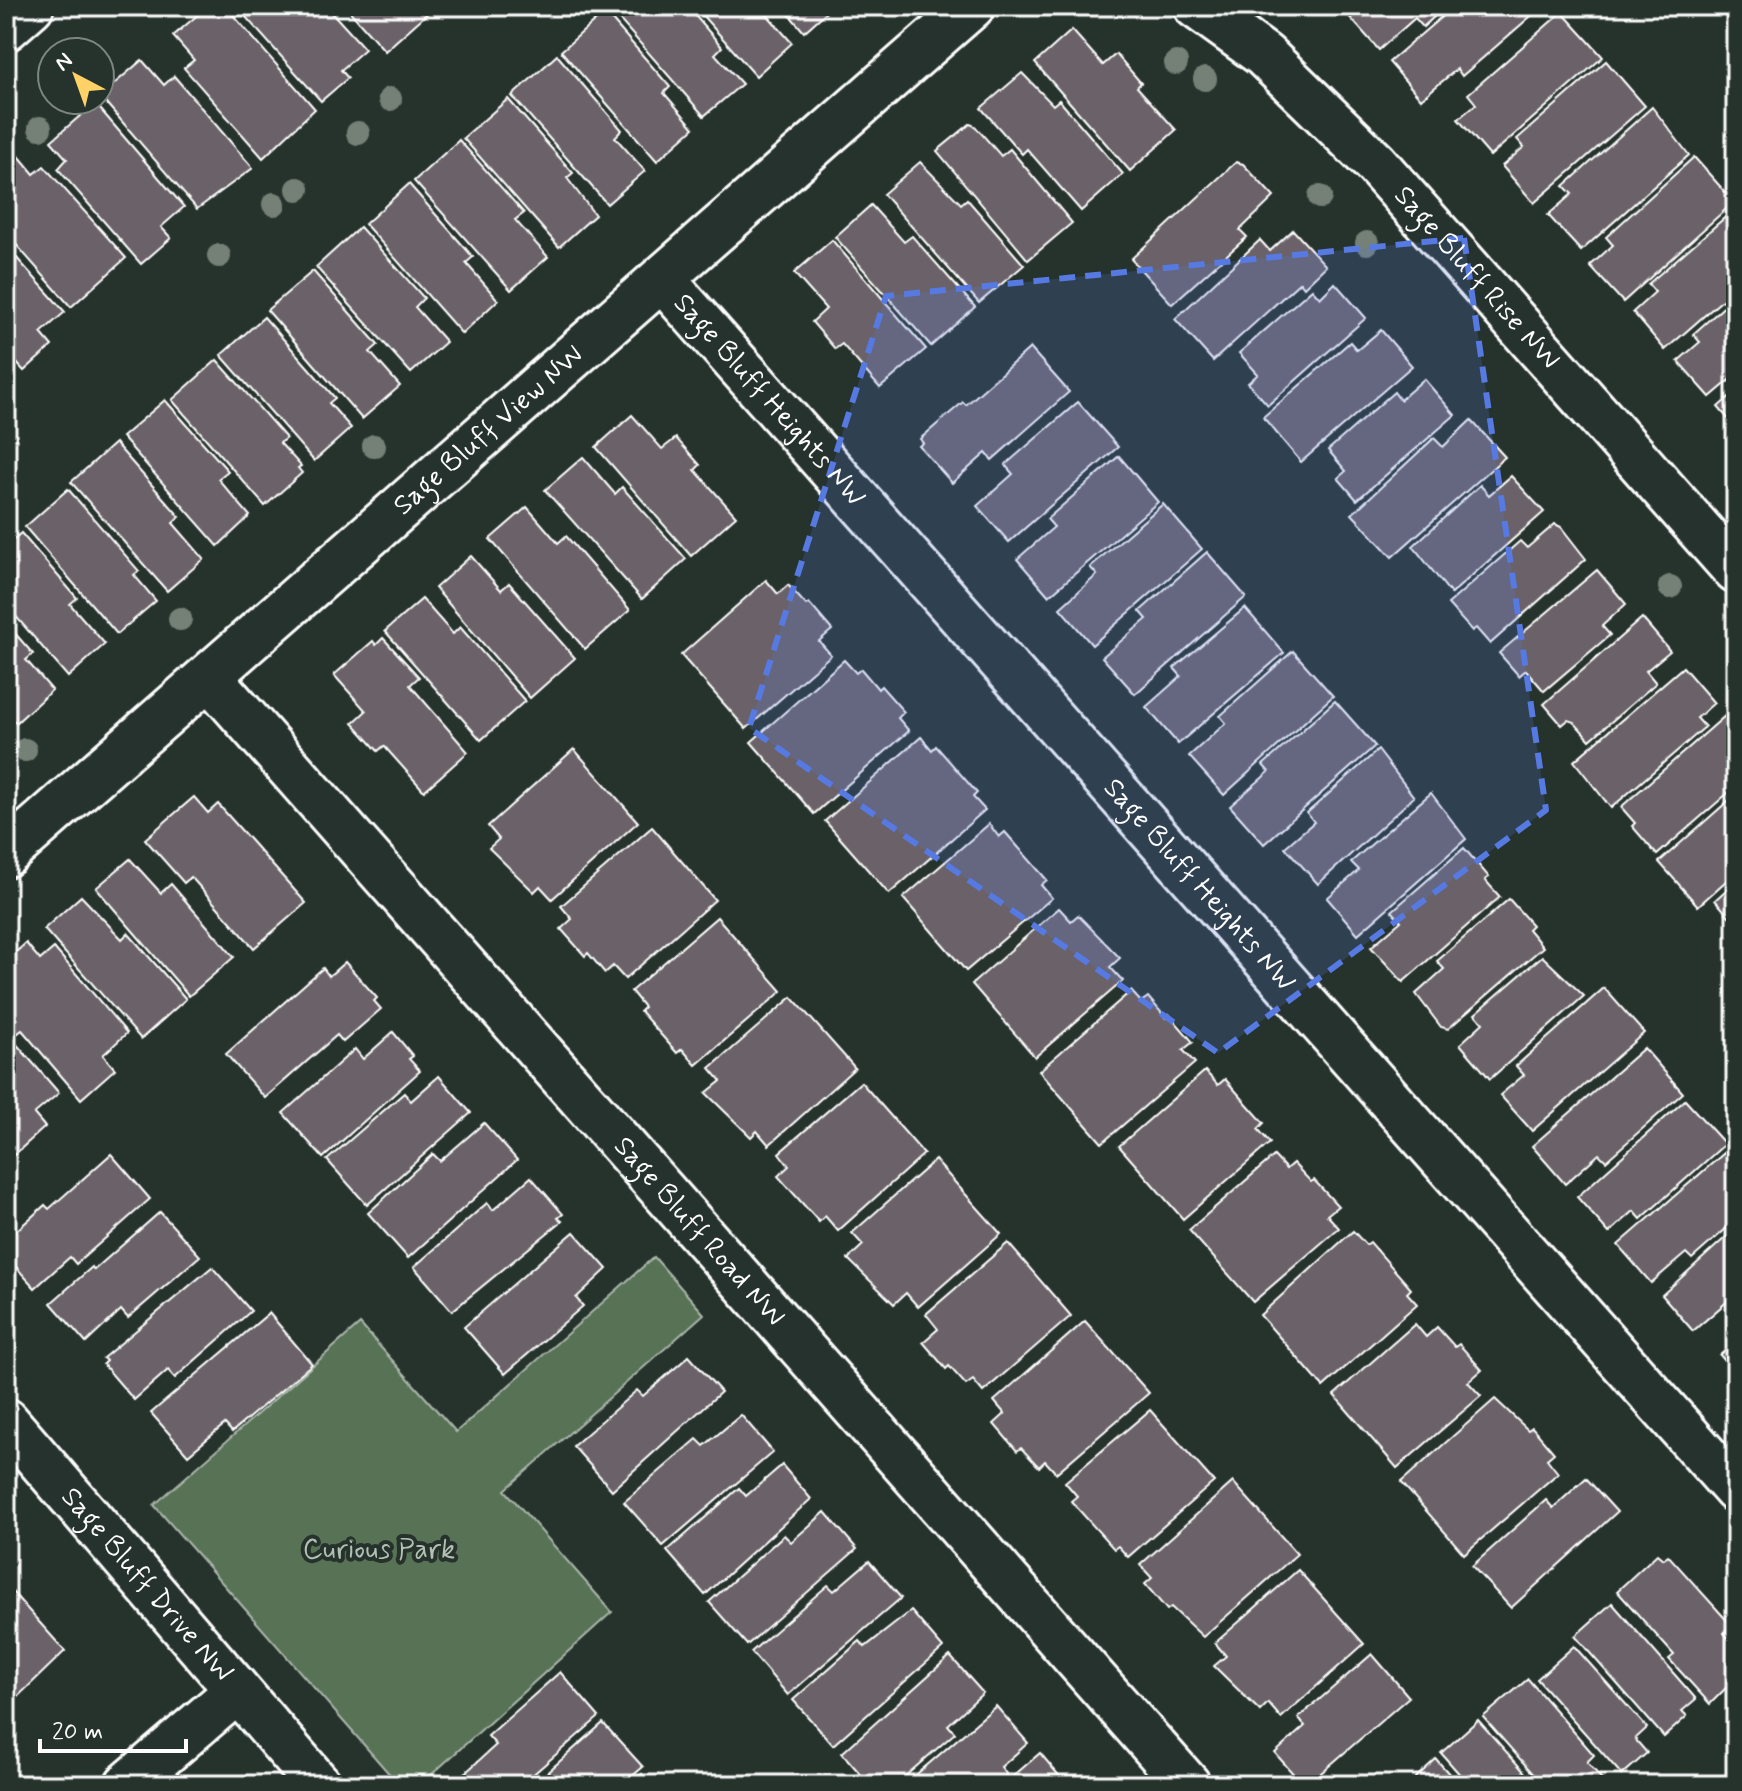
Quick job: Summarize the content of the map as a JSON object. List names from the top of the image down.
{
  "streets": {
    "street": [
      "Sage Bluff Rise NW",
      "Sage Bluff Heights NW",
      "Sage Bluff View NW",
      "Sage Bluff Road NW",
      "Sage Bluff Drive NW"
    ]
  },
  "crossings": [
    ["Sage Bluff Heights NW", "Sage Bluff View NW"],
    ["Sage Bluff View NW", "Sage Bluff Road NW"]
  ],
  "parks": ["Curious Park"],
  "scale_bar": "20 m",
  "north": "top left"
}
